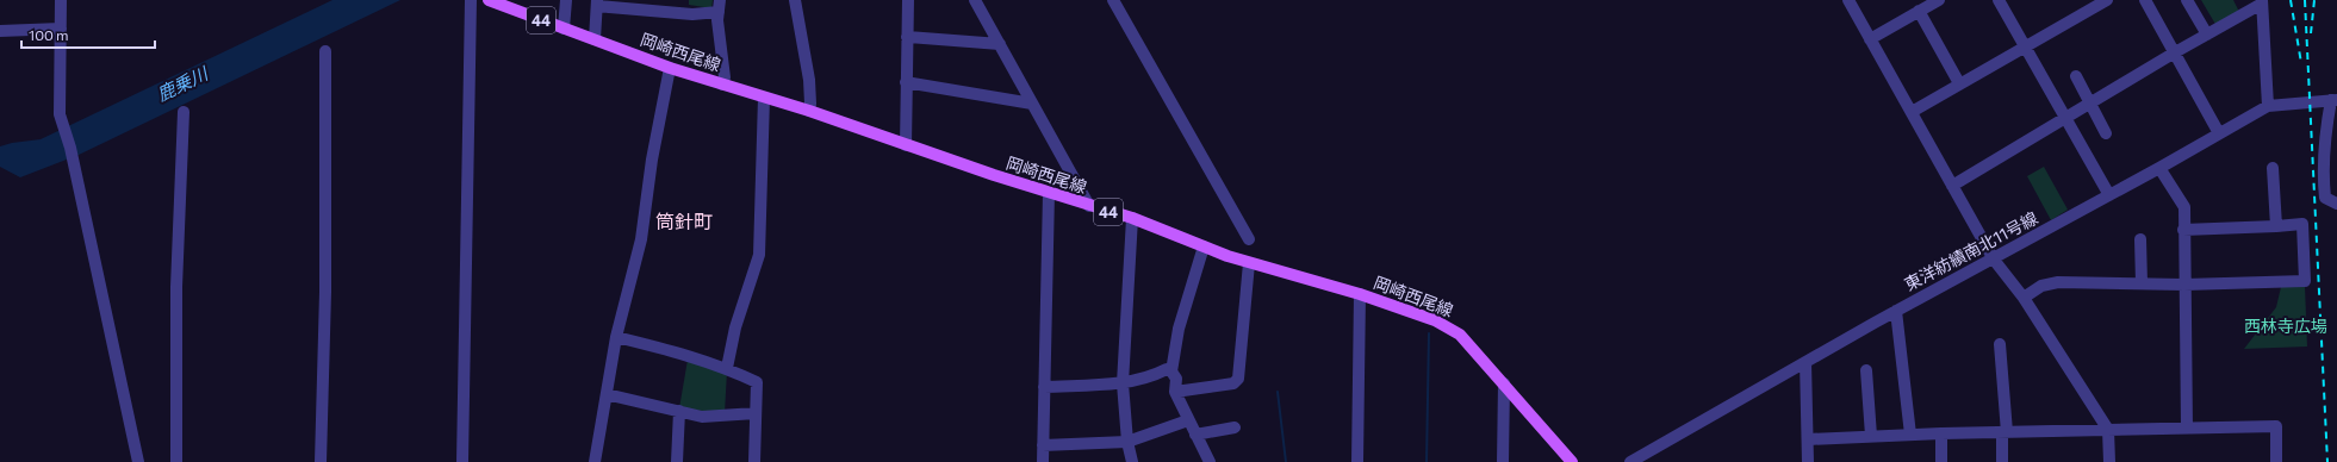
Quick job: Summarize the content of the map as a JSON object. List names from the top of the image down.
{
  "streets": {
    "main road": ["44", "岡崎西尾線"],
    "street": ["東洋紡績南北11号線"]
  },
  "districts": ["筒針町"],
  "water": ["鹿乗川"],
  "parks": ["西林寺広場"],
  "scale_bar": "100 m"
}
